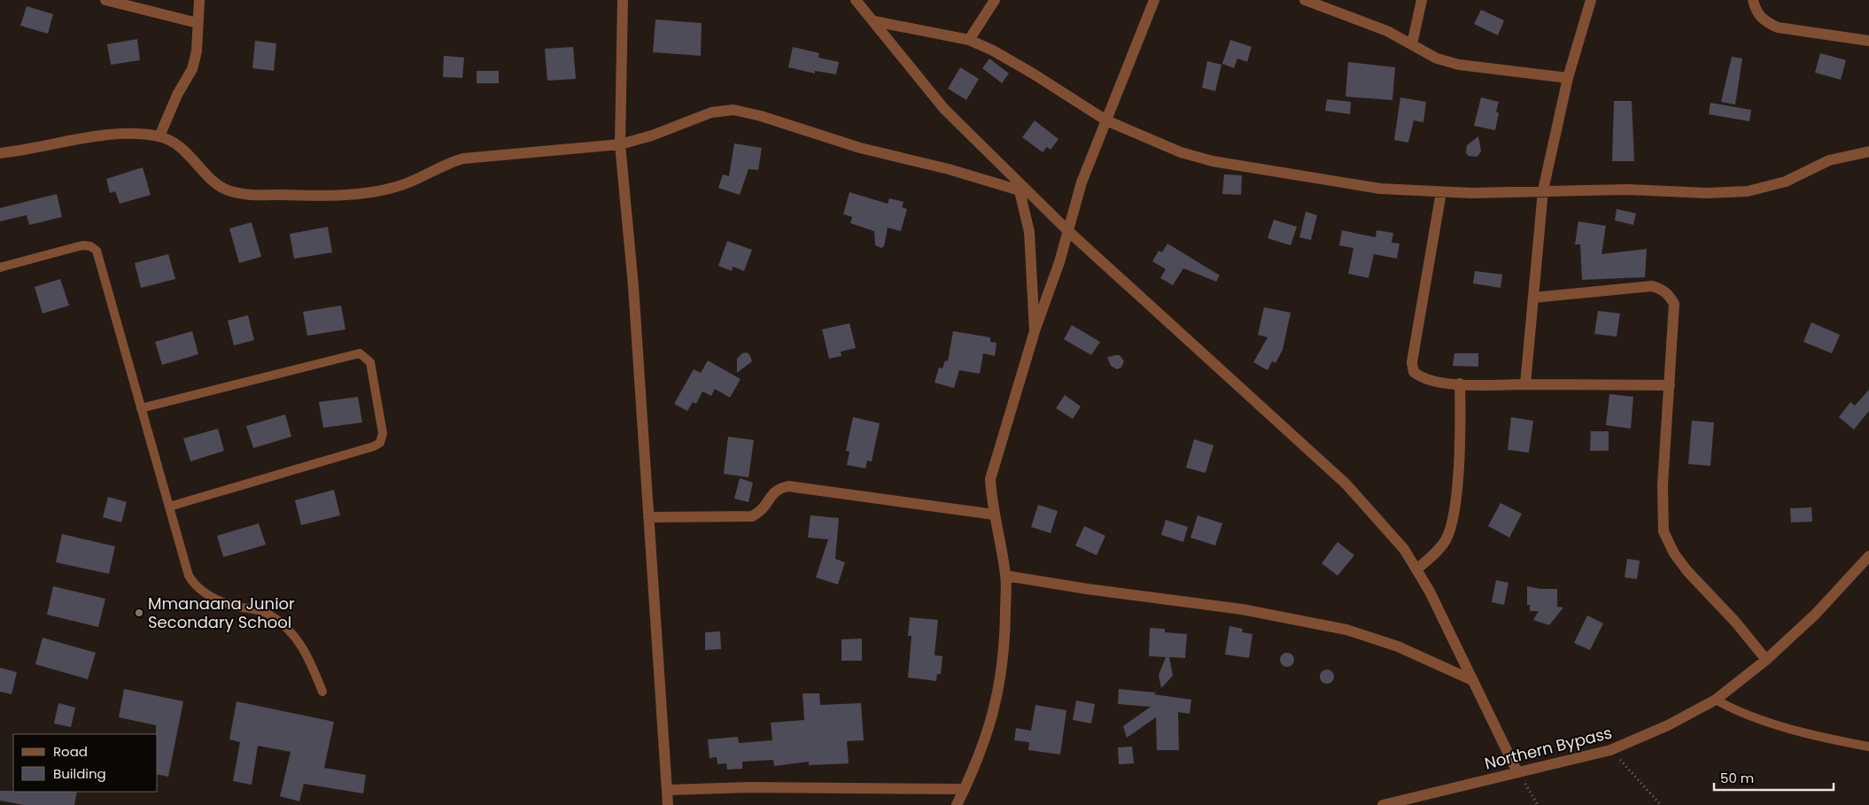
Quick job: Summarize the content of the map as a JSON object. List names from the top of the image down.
{
  "streets": {
    "street": ["Northern Bypass"]
  },
  "places": ["Mmanaana Junior Secondary School"],
  "legend": ["Road", "Building"],
  "scale_bar": "50 m"
}
